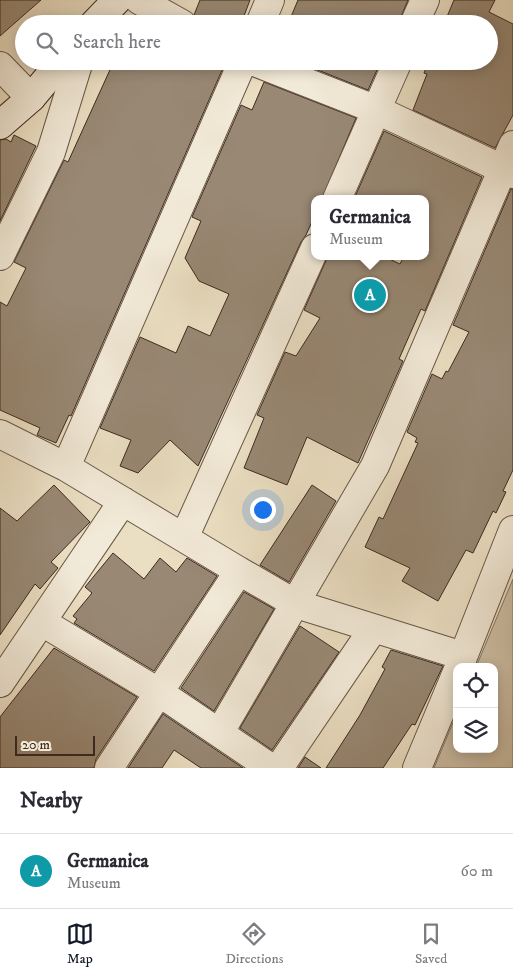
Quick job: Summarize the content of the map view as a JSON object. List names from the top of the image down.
{
  "scale_bar": "20 m",
  "page": {
    "search": "Search here",
    "popup": ["Germanica", "Museum"],
    "pins": "A",
    "scale": "20 m",
    "heading": "Nearby",
    "list": [
      {
        "mark": "A",
        "name": "Germanica",
        "note": "Museum",
        "value": "60 m"
      }
    ],
    "nav": ["Map", "Directions", "Saved"]
  }
}
